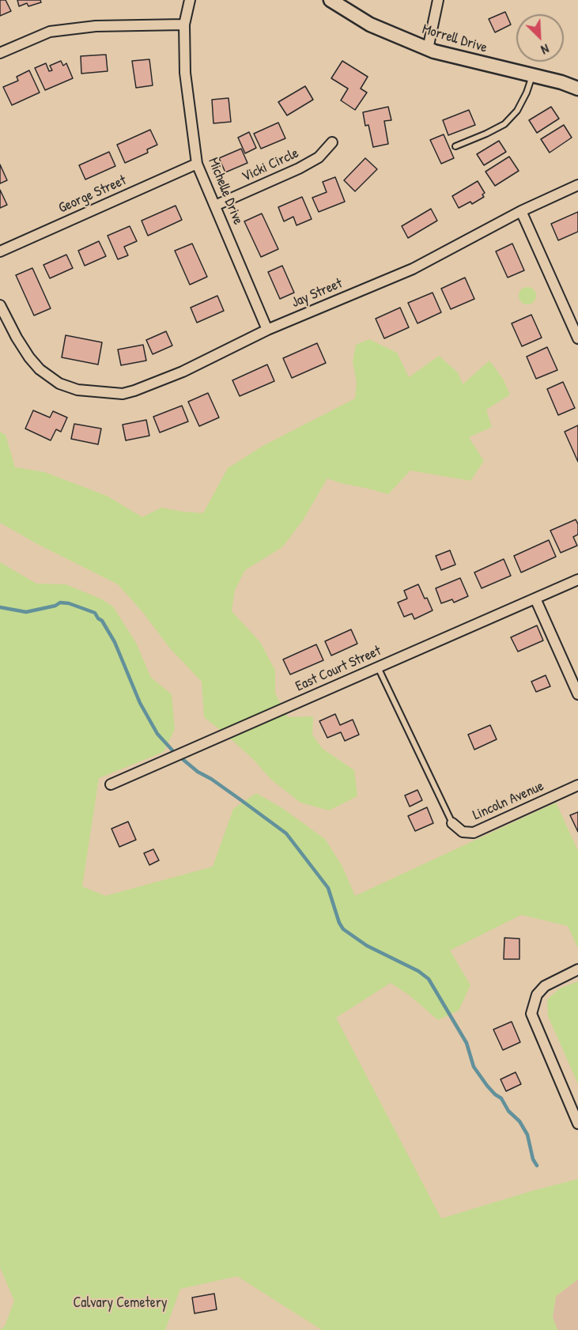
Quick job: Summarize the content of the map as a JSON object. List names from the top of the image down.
{
  "streets": {
    "main road": ["Morrell Drive"],
    "street": [
      "Vicki Circle",
      "Michelle Drive",
      "George Street",
      "Jay Street",
      "East Court Street",
      "Lincoln Avenue"
    ]
  },
  "crossings": [
    ["Vicki Circle", "Michelle Drive"],
    ["Michelle Drive", "George Street"],
    ["Michelle Drive", "Jay Street"]
  ],
  "parks": ["Calvary Cemetery"],
  "north": "bottom right"
}
